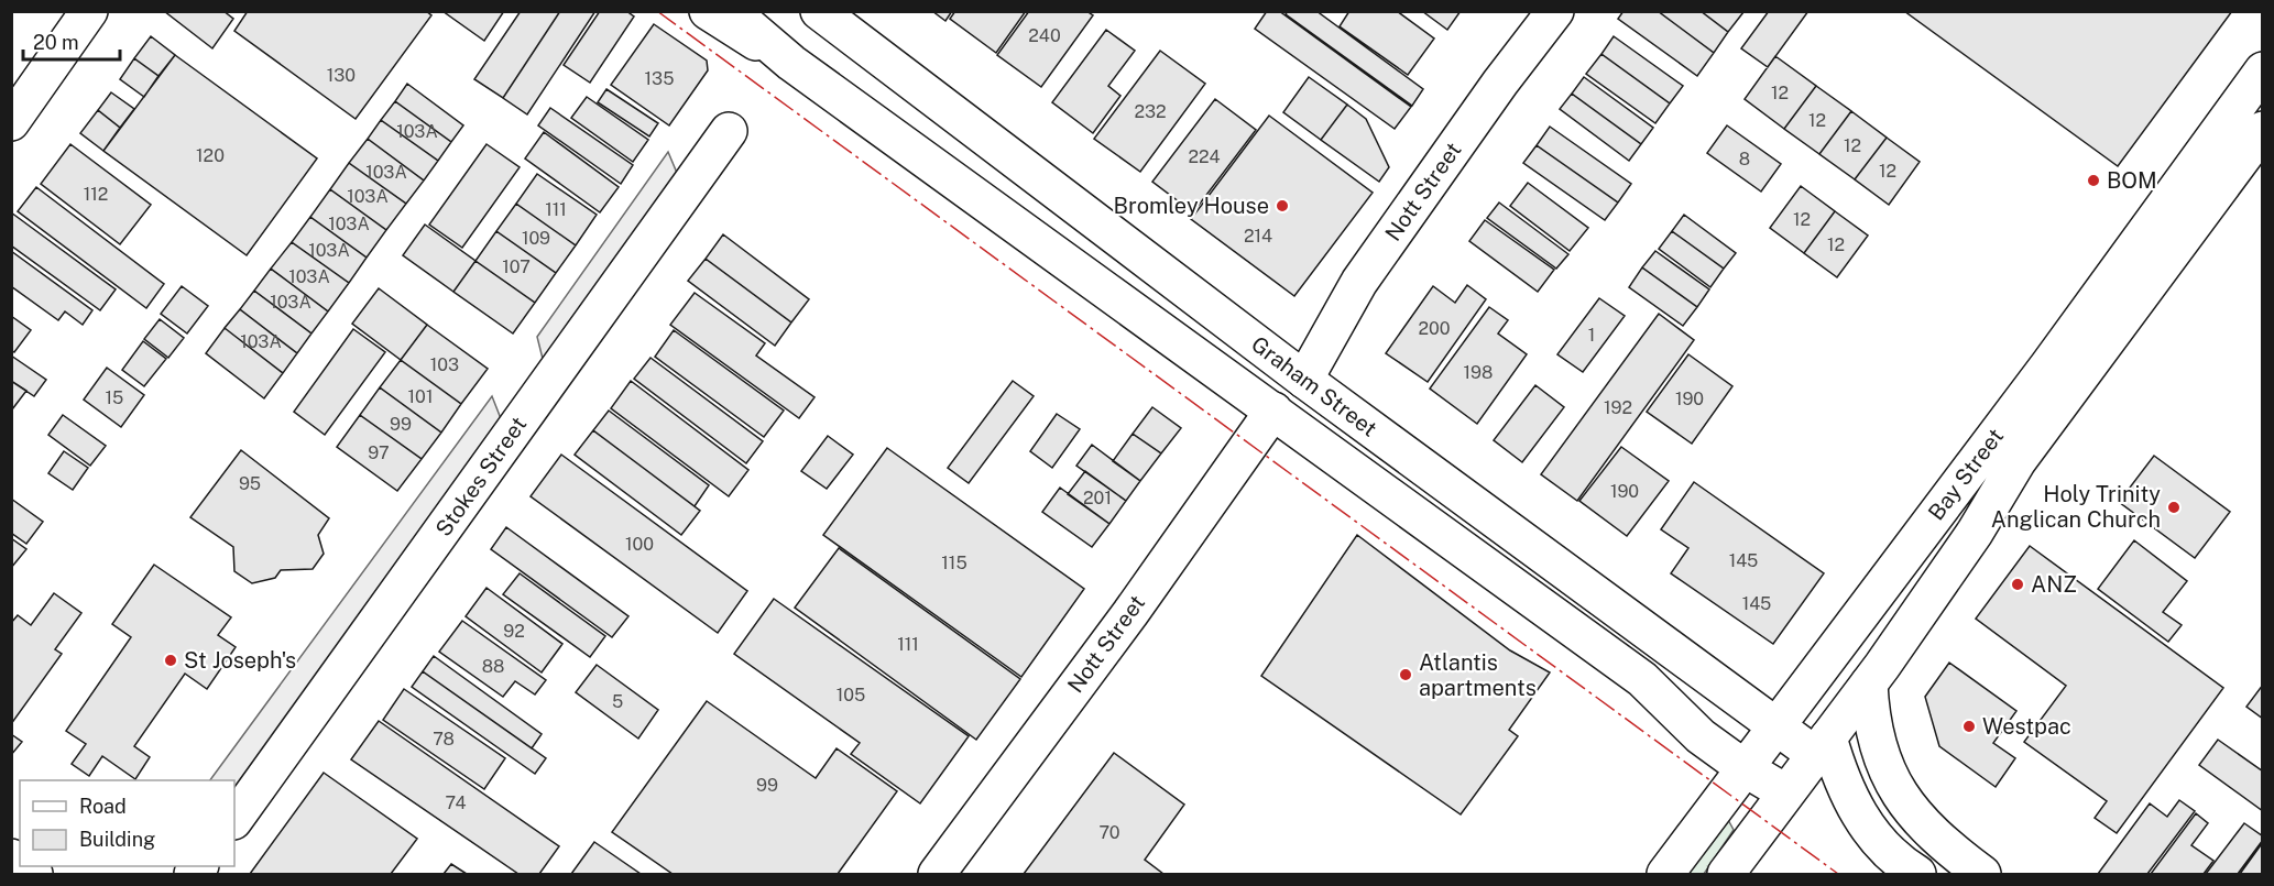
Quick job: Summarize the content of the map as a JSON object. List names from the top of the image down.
{
  "streets": {
    "main road": [
      "Nott Street",
      "Graham Street",
      "Bay Street",
      "Stokes Street"
    ]
  },
  "crossings": [
    ["Nott Street", "Graham Street"],
    ["Graham Street", "Bay Street"]
  ],
  "places": [
    "BOM",
    "Bromley House",
    "Holy Trinity Anglican Church",
    "ANZ",
    "St Joseph's",
    "Atlantis apartments",
    "Westpac"
  ],
  "house_numbers": [
    "240",
    "130",
    "135",
    "12",
    "232",
    "12",
    "103A",
    "12",
    "120",
    "224",
    "8",
    "12",
    "103A",
    "112",
    "103A",
    "111",
    "12",
    "103A",
    "214",
    "109",
    "12",
    "103A",
    "107",
    "103A",
    "103A",
    "200",
    "1",
    "103A",
    "103",
    "198",
    "101",
    "15",
    "190",
    "192",
    "99",
    "97",
    "95",
    "190",
    "201",
    "100",
    "145",
    "115",
    "145",
    "92",
    "111",
    "88",
    "105",
    "5",
    "78",
    "99",
    "74",
    "70"
  ],
  "legend": ["Road", "Building"],
  "scale_bar": "20 m"
}
